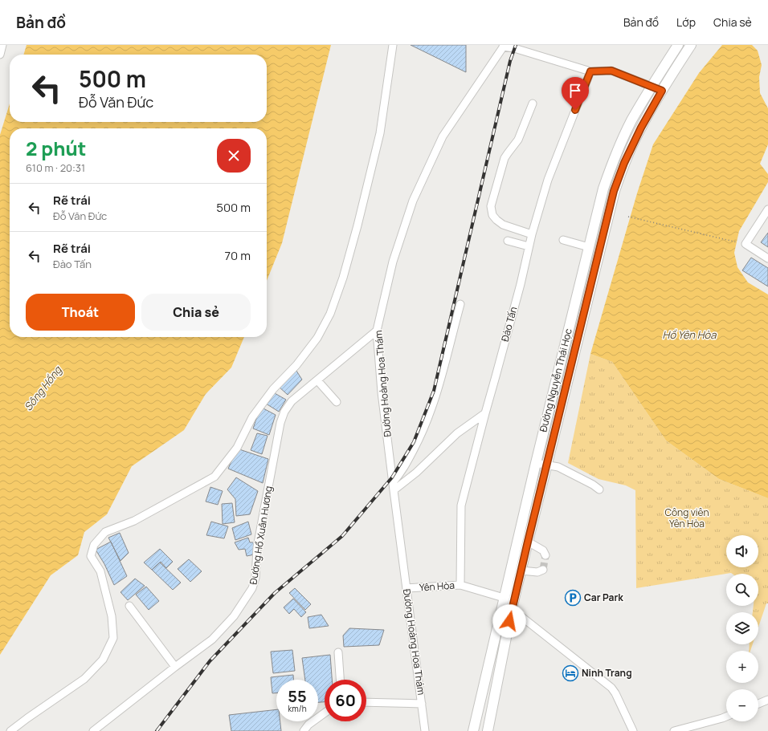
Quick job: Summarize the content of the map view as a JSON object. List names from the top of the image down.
{
  "streets": {
    "main road": ["Đường Nguyễn Thái Học"],
    "street": [
      "Đào Tấn",
      "Đường Hoàng Hoa Thám",
      "Đường Hồ Xuân Hương",
      "Yên Hòa"
    ]
  },
  "crossings": [
    ["Đào Tấn", "Yên Hòa"],
    ["Đường Nguyễn Thái Học", "Yên Hòa"],
    ["Đường Hoàng Hoa Thám", "Đường Hồ Xuân Hương"],
    ["Đường Hoàng Hoa Thám", "Yên Hòa"]
  ],
  "water": ["Hồ Yên Hòa", "Sông Hồng"],
  "parks": ["Công viên Yên Hòa"],
  "places": {
    "parking": ["Car Park"],
    "hotel": ["Ninh Trang"]
  },
  "page": {
    "header": "Bản đồ",
    "nav": ["Bản đồ", "Lớp", "Chia sẻ"],
    "turn": ["500 m", "Đỗ Văn Đức"],
    "heading": ["2 phút", "610 m · 20:31"],
    "list": [
      {
        "name": "Rẽ trái",
        "note": "Đỗ Văn Đức",
        "value": "500 m"
      },
      {
        "name": "Rẽ trái",
        "note": "Đào Tấn",
        "value": "70 m"
      }
    ],
    "buttons": ["Thoát", "Chia sẻ"],
    "map_buttons": ["+", "−"],
    "speed": "55 km/h",
    "limit": "60"
  }
}
